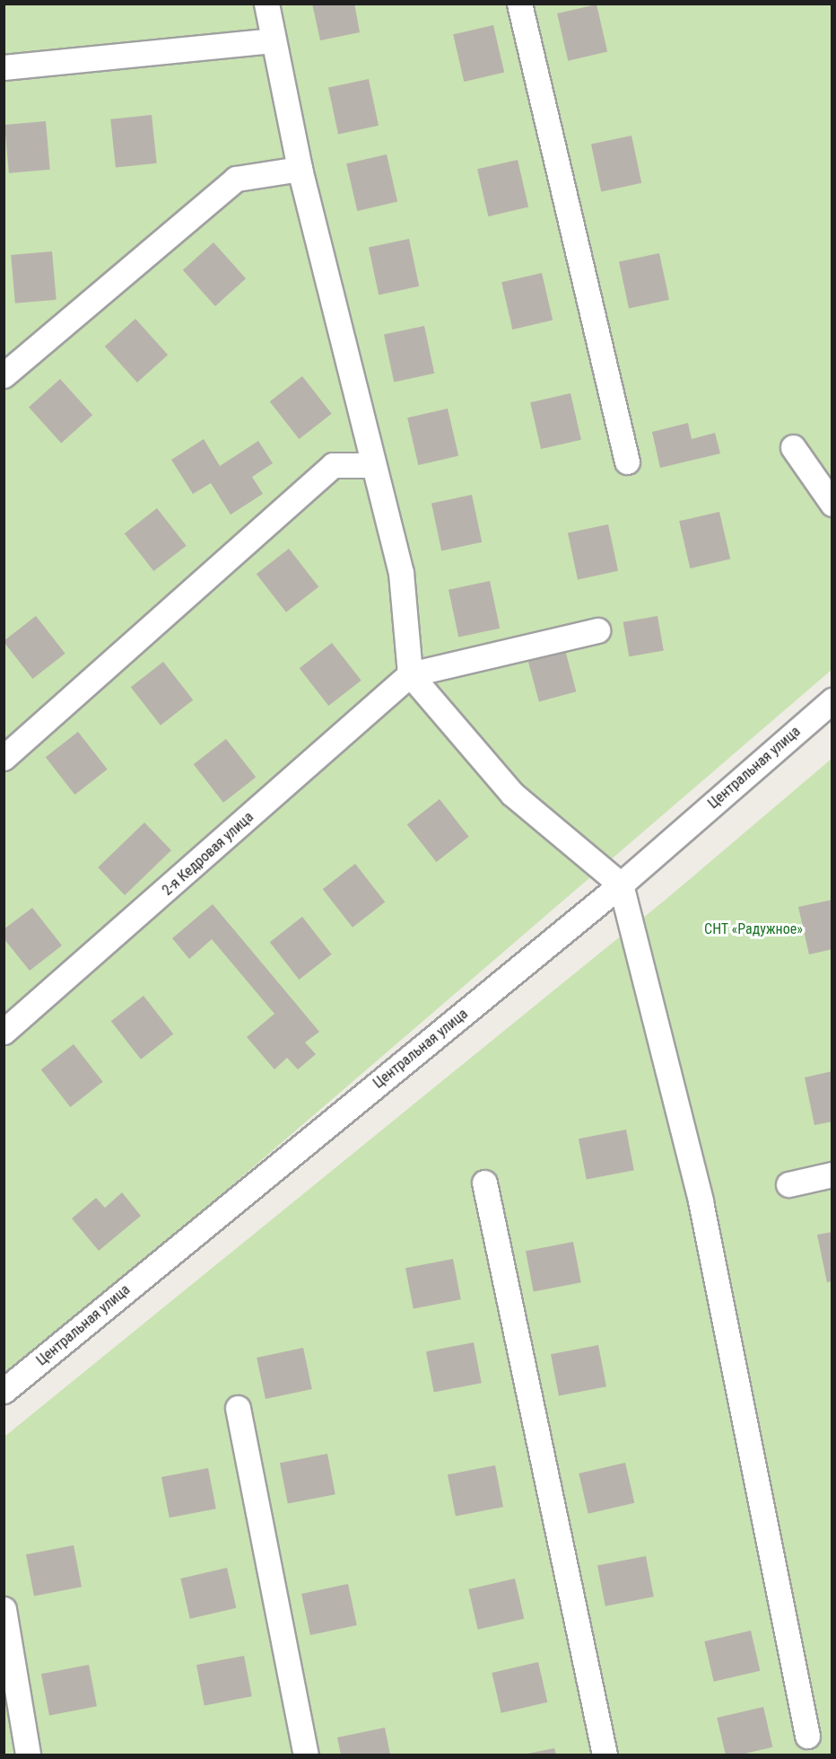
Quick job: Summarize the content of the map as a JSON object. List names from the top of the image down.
{
  "streets": {
    "street": ["Центральная улица", "2-я Кедровая улица"]
  },
  "parks": ["СНТ «Радужное»"]
}
